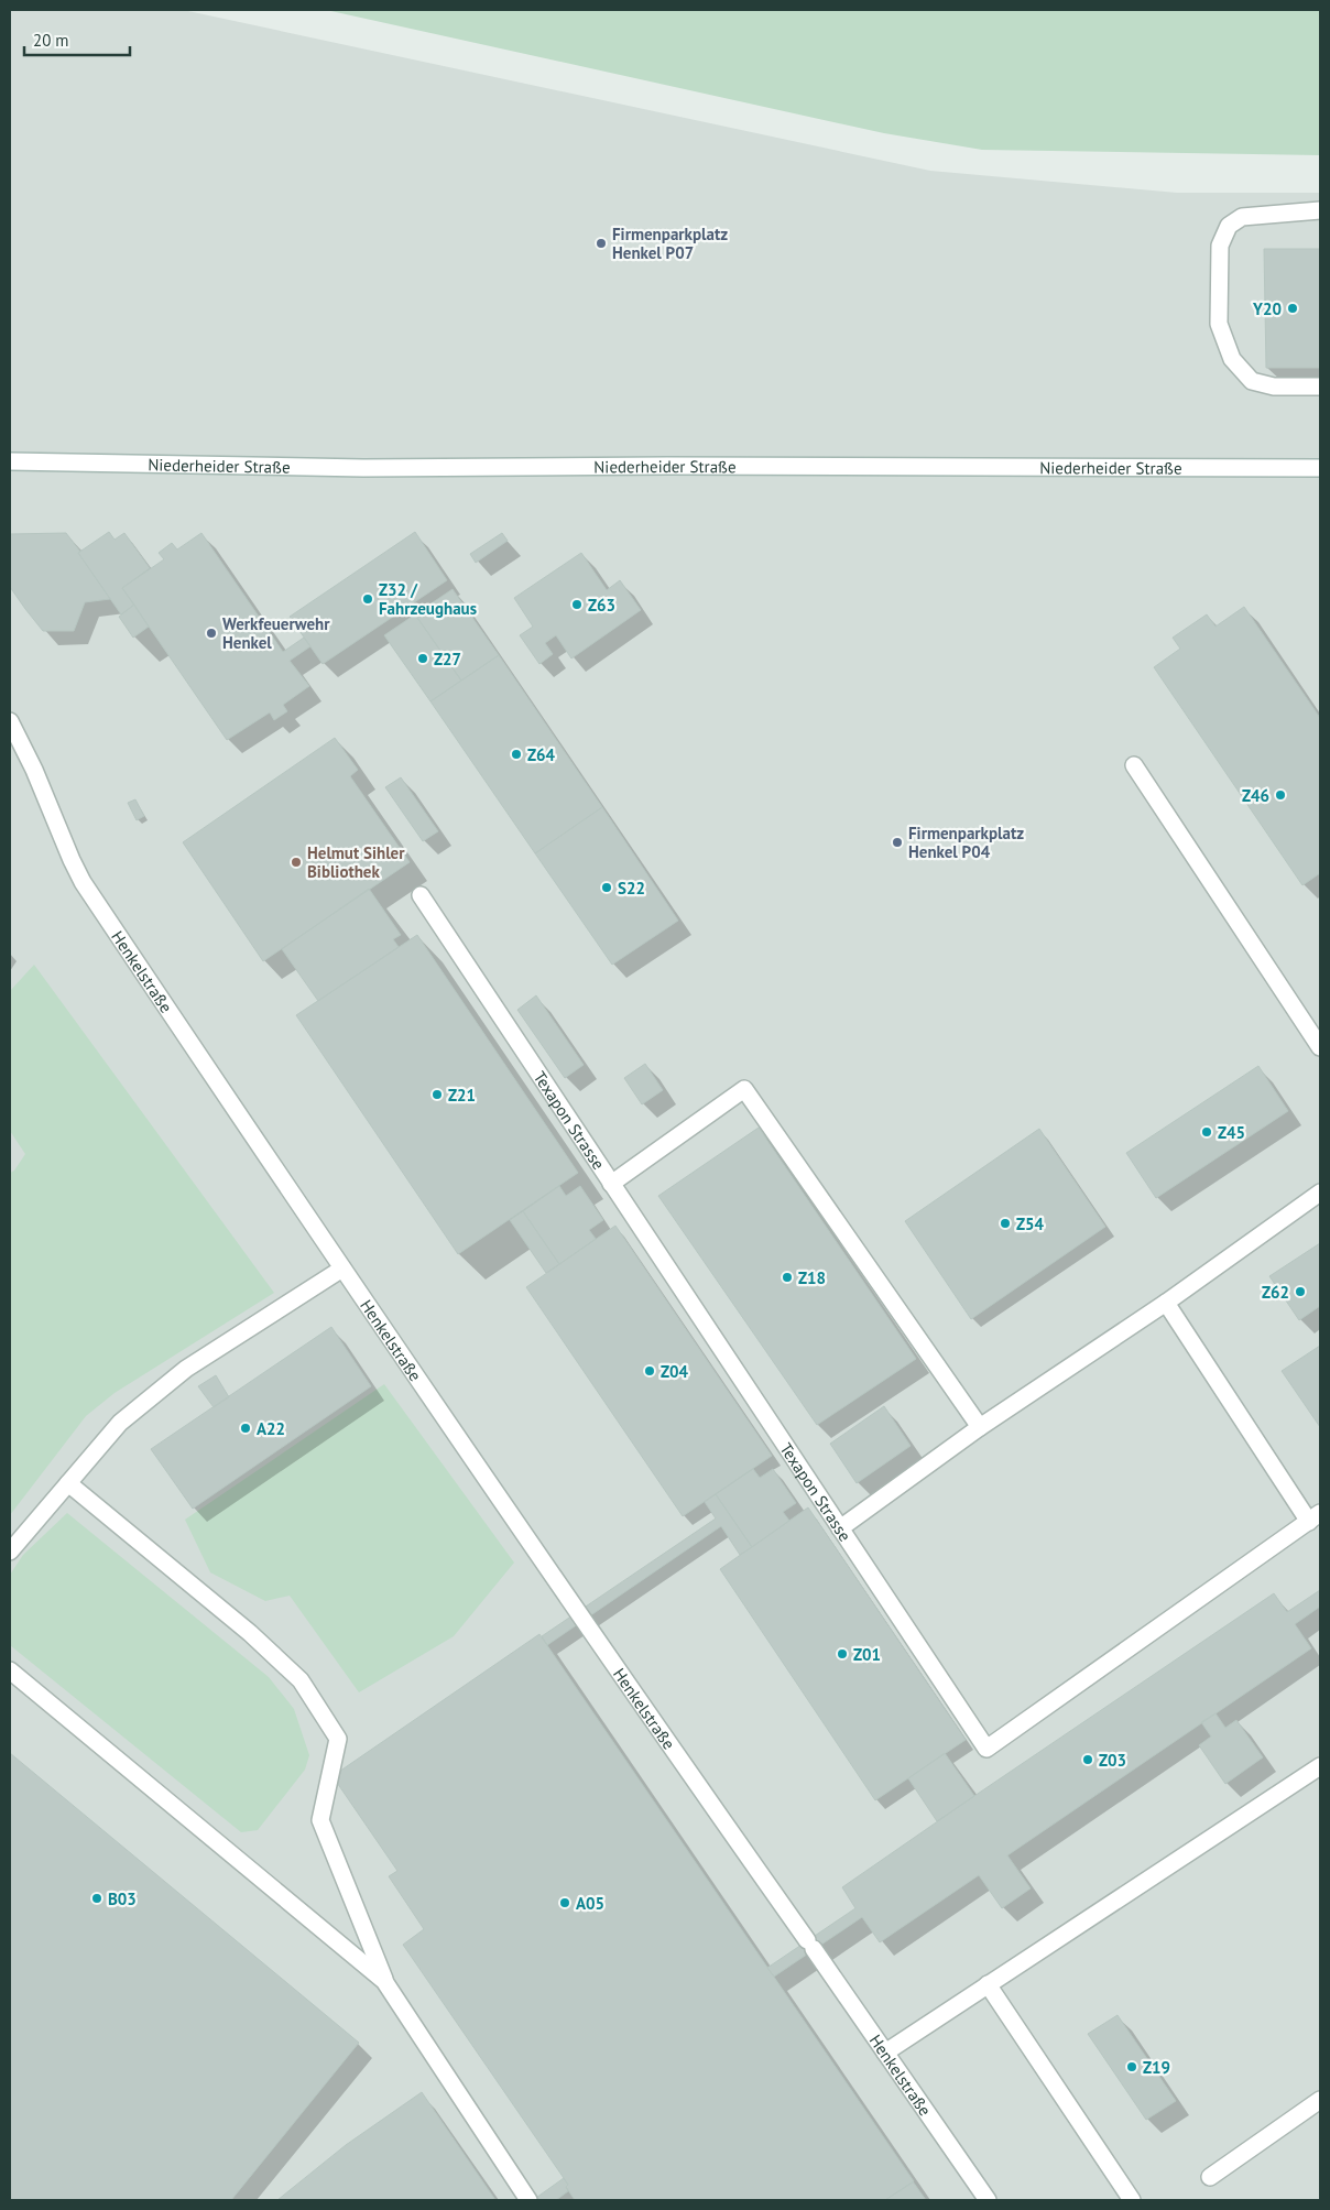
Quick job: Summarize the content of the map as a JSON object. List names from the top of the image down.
{
  "streets": {
    "street": ["Niederheider Straße", "Henkelstraße", "Texapon Strasse"]
  },
  "places": [
    "Firmenparkplatz Henkel P07",
    "Y20",
    "Z32 / Fahrzeughaus",
    "Z63",
    "Werkfeuerwehr Henkel",
    "Z27",
    "Z64",
    "Z46",
    "Firmenparkplatz Henkel P04",
    "Helmut Sihler Bibliothek",
    "S22",
    "Z21",
    "Z45",
    "Z54",
    "Z18",
    "Z62",
    "Z04",
    "A22",
    "Z01",
    "Z03",
    "B03",
    "A05",
    "Z19"
  ],
  "scale_bar": "20 m"
}
